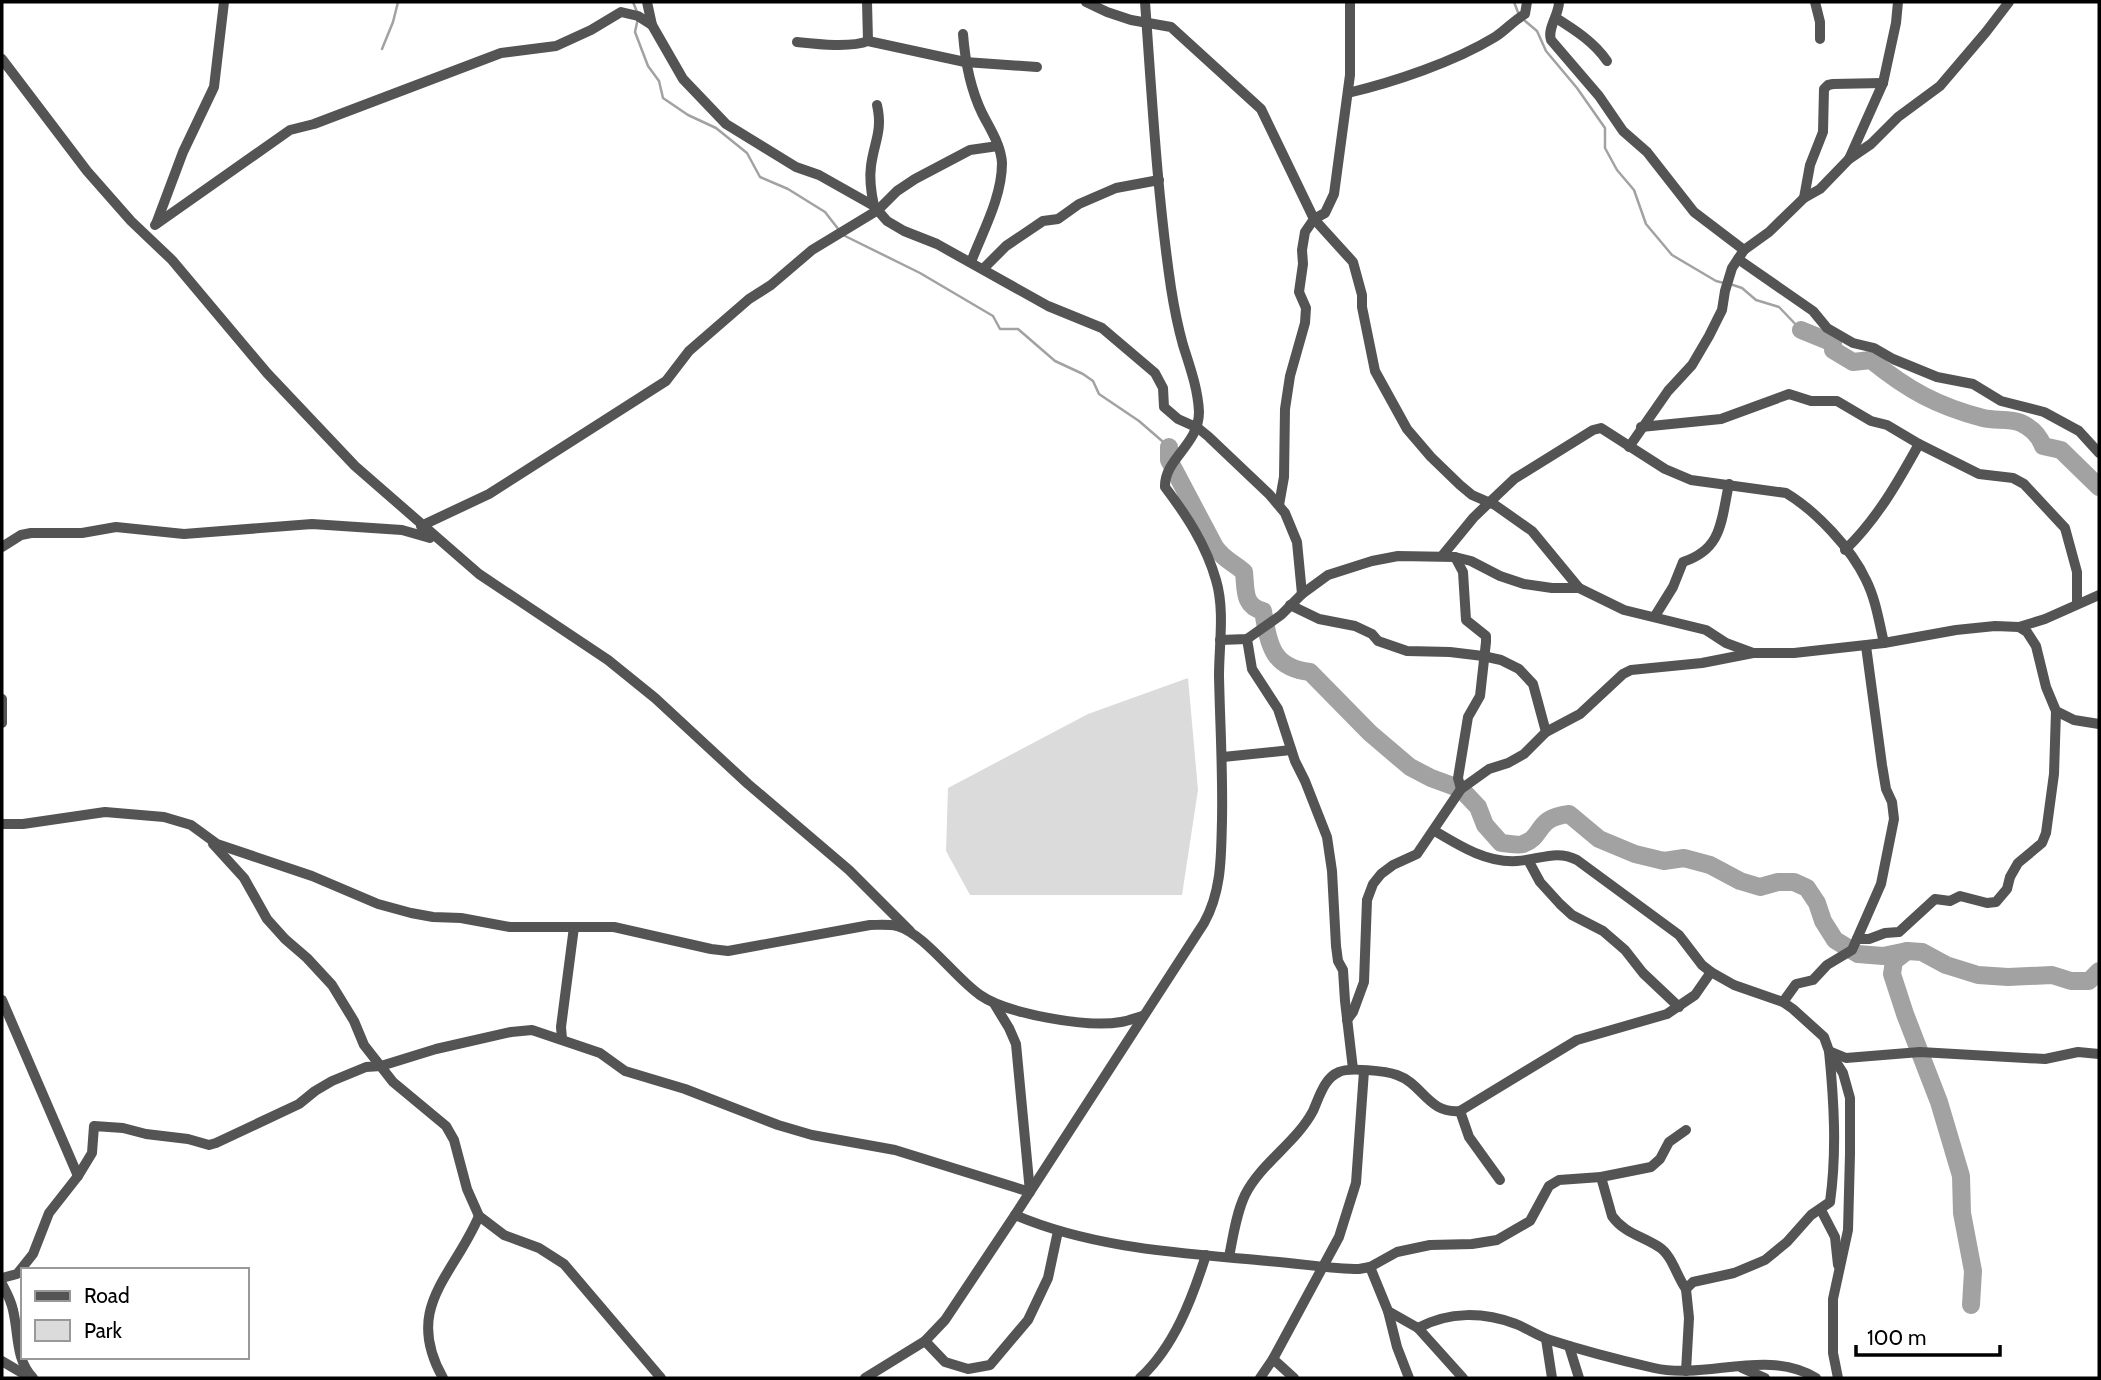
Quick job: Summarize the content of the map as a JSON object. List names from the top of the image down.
{
  "legend": ["Road", "Park"],
  "scale_bar": "100 m"
}
